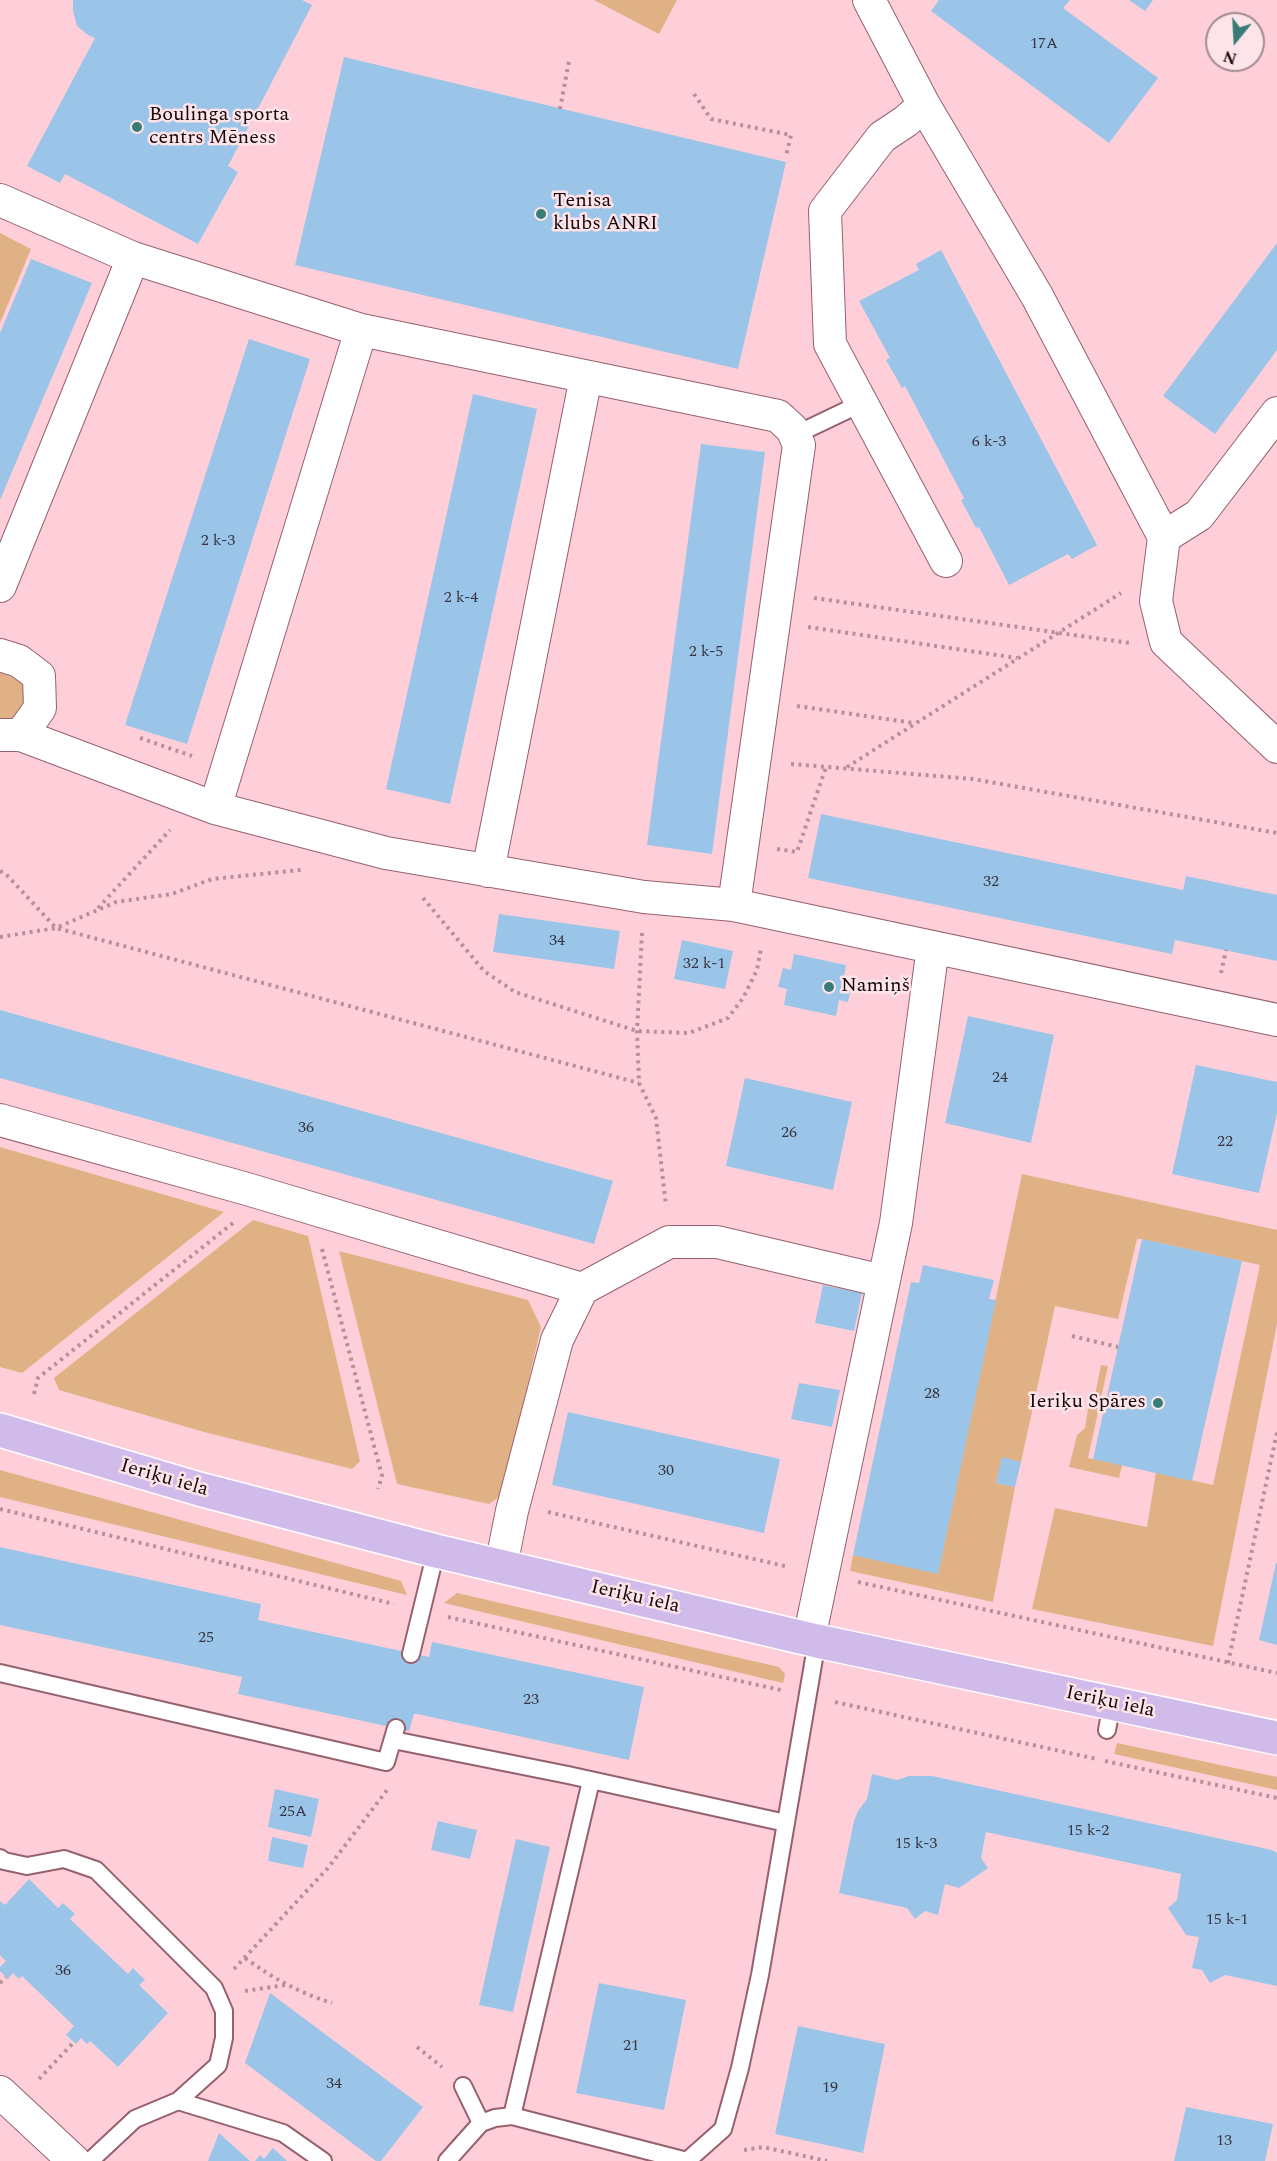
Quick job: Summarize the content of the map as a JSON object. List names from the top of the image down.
{
  "streets": {
    "main road": ["Ieriķu iela"]
  },
  "places": [
    "Boulinga sporta centrs Mēness",
    "Tenisa klubs ANRI",
    "Namiņš",
    "Ieriķu Spāres"
  ],
  "house_numbers": [
    "17A",
    "6 k-3",
    "2 k-3",
    "2 k-4",
    "2 k-5",
    "32",
    "34",
    "32 k-1",
    "24",
    "36",
    "26",
    "22",
    "28",
    "30",
    "25",
    "23",
    "25A",
    "15 k-2",
    "15 k-3",
    "15 k-1",
    "36",
    "21",
    "34",
    "19",
    "13"
  ],
  "north": "bottom"
}
